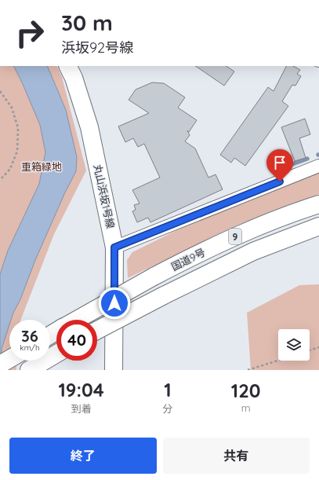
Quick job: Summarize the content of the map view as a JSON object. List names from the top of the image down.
{
  "streets": {
    "main road": ["丸山浜坂1号線", "9", "国道9号"]
  },
  "parks": ["重箱緑地"],
  "page": {
    "turn": ["30 m", "浜坂92号線"],
    "speed": "36 km/h",
    "limit": "40",
    "eta": [
      "19:04",
      "到着",
      "1",
      "分",
      "120",
      "m"
    ],
    "buttons": ["終了", "共有"]
  }
}
